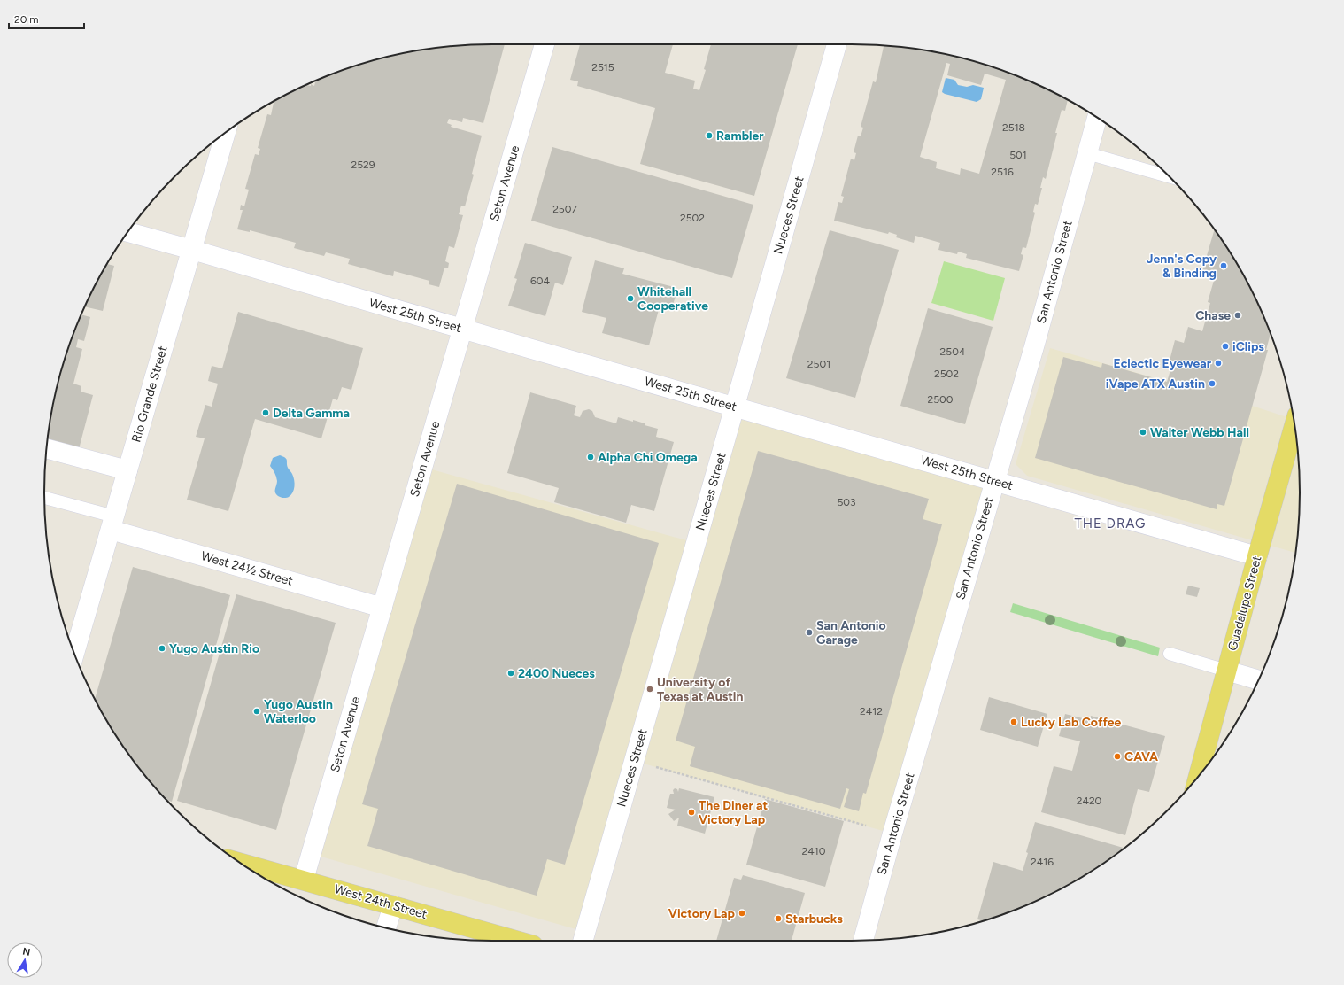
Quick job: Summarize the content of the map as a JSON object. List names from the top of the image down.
{
  "streets": {
    "main road": ["Guadalupe Street", "West 24th Street"],
    "street": [
      "Seton Avenue",
      "Nueces Street",
      "San Antonio Street",
      "West 25th Street",
      "Rio Grande Street",
      "West 24½ Street"
    ]
  },
  "crossings": [
    ["Seton Avenue", "West 25th Street"],
    ["Seton Avenue", "West 24½ Street"],
    ["Seton Avenue", "West 24th Street"],
    ["Nueces Street", "West 25th Street"],
    ["San Antonio Street", "West 25th Street"],
    ["West 25th Street", "Rio Grande Street"],
    ["West 25th Street", "Guadalupe Street"],
    ["Rio Grande Street", "West 24½ Street"]
  ],
  "districts": ["THE DRAG"],
  "places": [
    "Rambler",
    "Jenn's Copy & Binding",
    "Whitehall Cooperative",
    "Chase",
    "iClips",
    "Eclectic Eyewear",
    "iVape ATX Austin",
    "Delta Gamma",
    "Walter Webb Hall",
    "Alpha Chi Omega",
    "San Antonio Garage",
    "Yugo Austin Rio",
    "2400 Nueces",
    "University of Texas at Austin",
    "Yugo Austin Waterloo",
    "Lucky Lab Coffee",
    "CAVA",
    "The Diner at Victory Lap",
    "Victory Lap",
    "Starbucks"
  ],
  "house_numbers": [
    "2515",
    "2518",
    "501",
    "2529",
    "2516",
    "2507",
    "2502",
    "604",
    "2504",
    "2501",
    "2502",
    "2500",
    "503",
    "2412",
    "2420",
    "2410",
    "2416"
  ],
  "scale_bar": "20 m",
  "north": "top"
}
